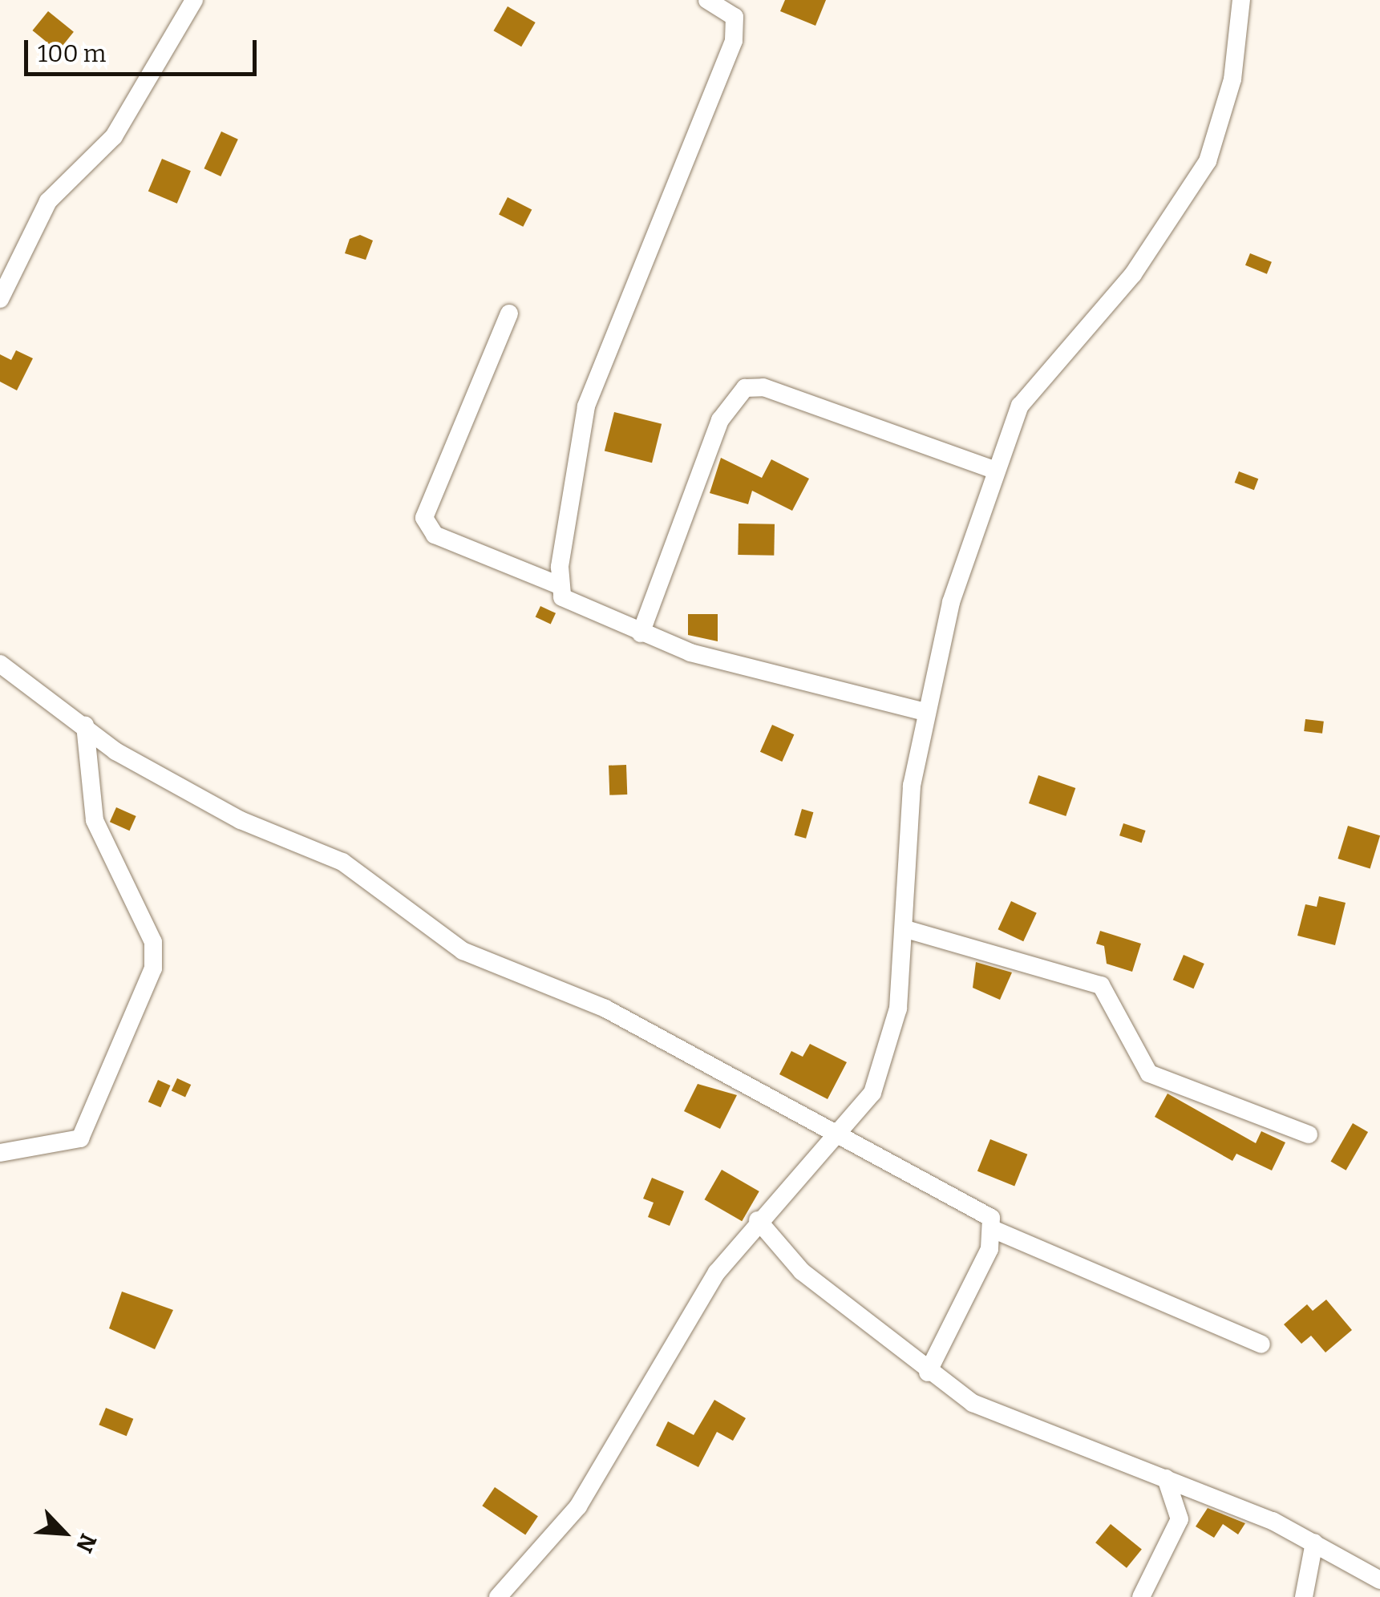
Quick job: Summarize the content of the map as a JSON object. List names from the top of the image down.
{
  "scale_bar": "100 m",
  "north": "bottom right"
}
